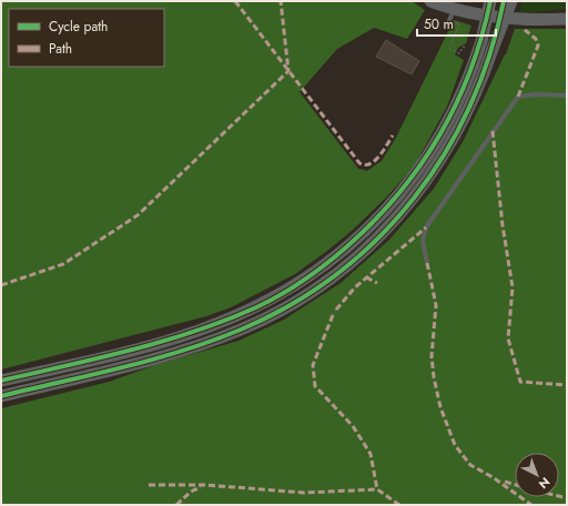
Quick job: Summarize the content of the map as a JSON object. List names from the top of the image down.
{
  "legend": ["Cycle path", "Path"],
  "scale_bar": "50 m",
  "north": "bottom right"
}
